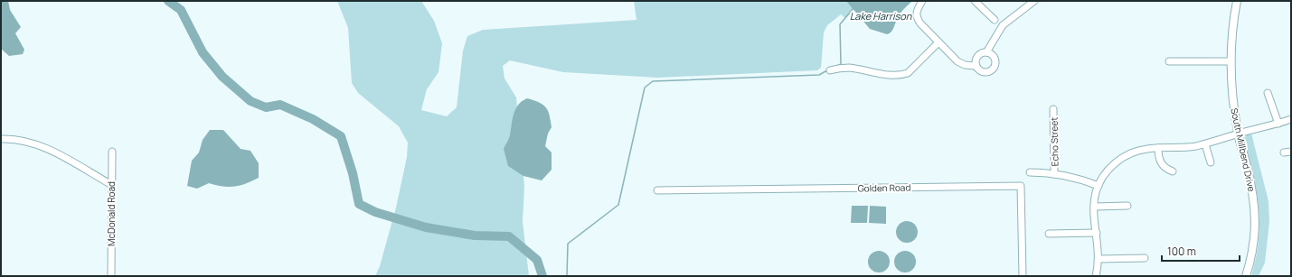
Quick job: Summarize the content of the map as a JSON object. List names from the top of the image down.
{
  "streets": {
    "street": [
      "Echo Street",
      "South Millbend Drive",
      "Golden Road",
      "McDonald Road"
    ]
  },
  "water": ["Lake Harrison"],
  "scale_bar": "100 m"
}
